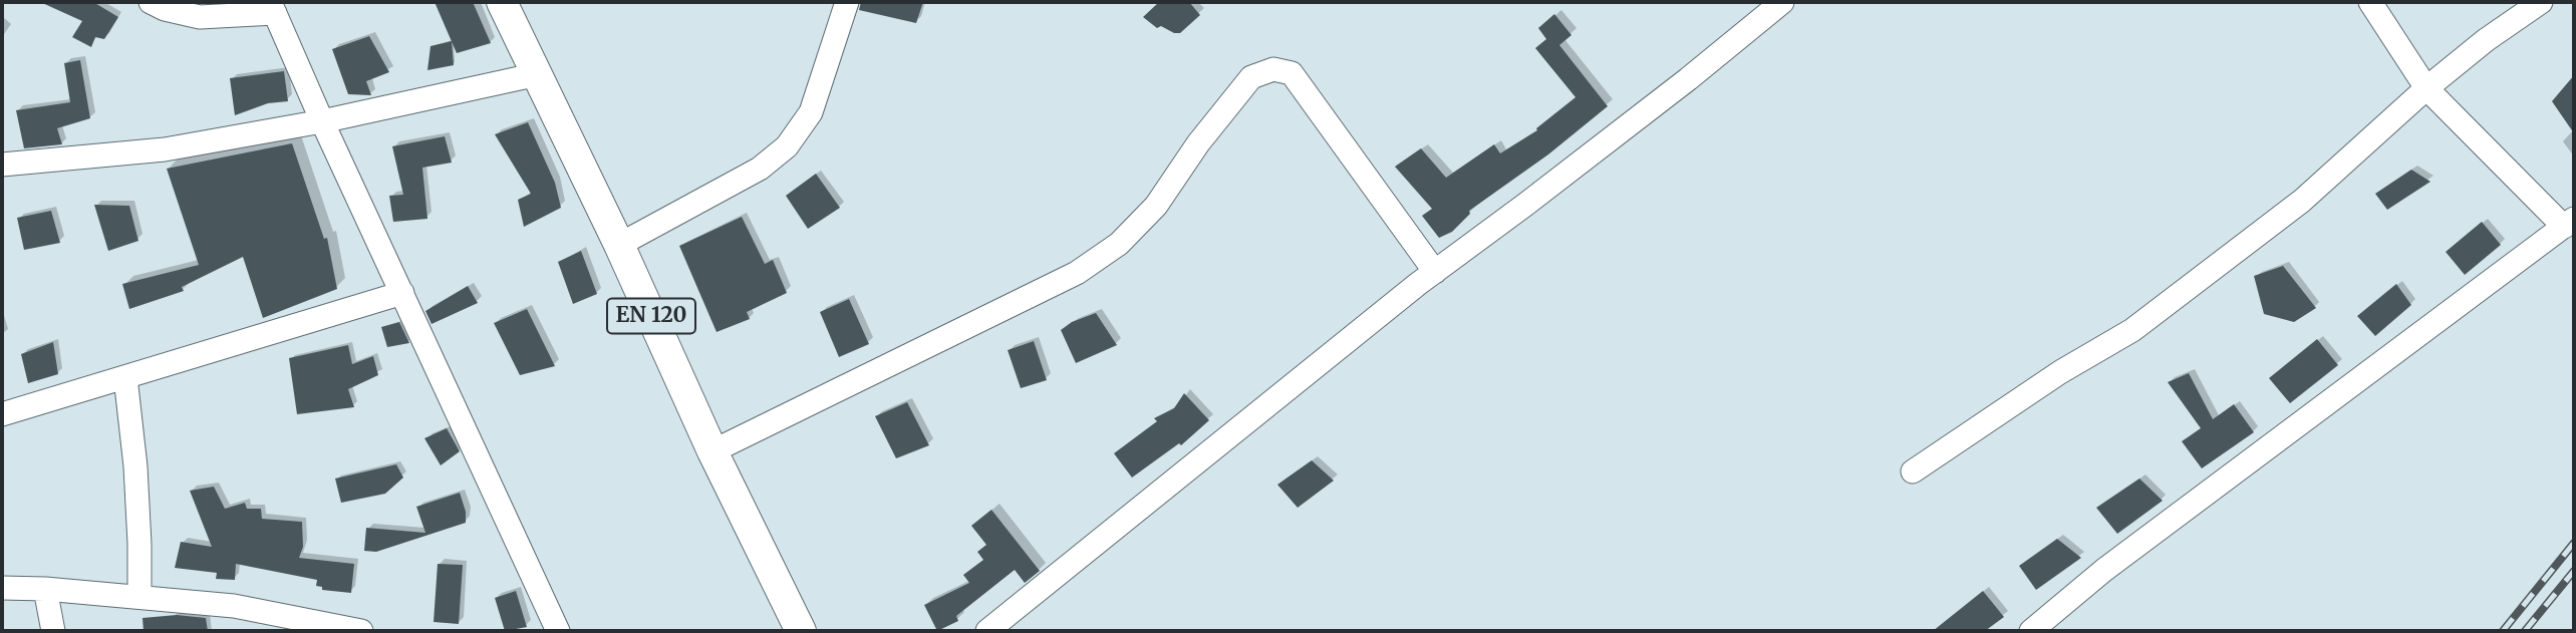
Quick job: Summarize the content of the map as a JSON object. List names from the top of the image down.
{
  "streets": {
    "main road": ["EN 120"]
  }
}
